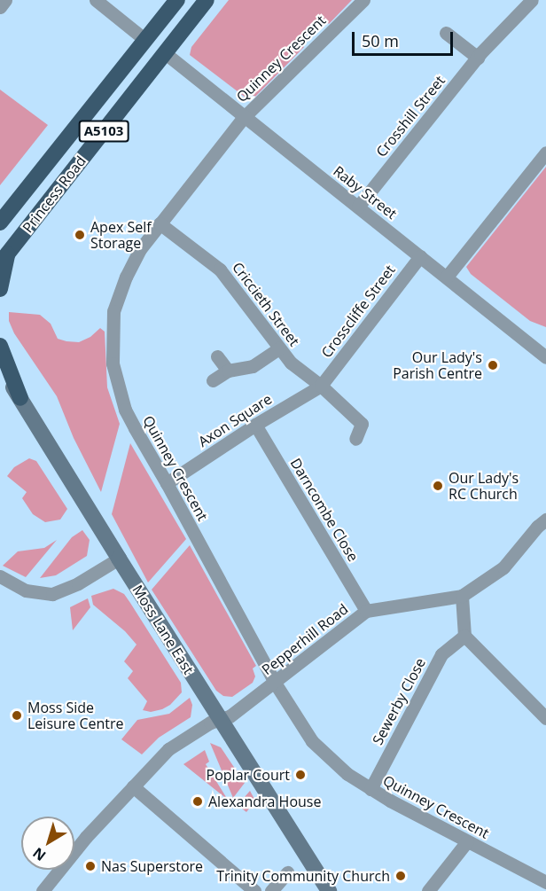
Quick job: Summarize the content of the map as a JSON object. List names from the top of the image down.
{
  "streets": {
    "highway": ["A5103", "Princess Road"],
    "main road": ["Moss Lane East"],
    "street": [
      "Quinney Crescent",
      "Crosshill Street",
      "Raby Street",
      "Criccieth Street",
      "Crosscliffe Street",
      "Axon Square",
      "Darncombe Close",
      "Pepperhill Road",
      "Sewerby Close"
    ]
  },
  "crossings": [
    ["Quinney Crescent", "Raby Street"],
    ["Quinney Crescent", "Criccieth Street"],
    ["Quinney Crescent", "Axon Square"],
    ["Quinney Crescent", "Pepperhill Road"],
    ["Quinney Crescent", "Sewerby Close"],
    ["Crosshill Street", "Raby Street"],
    ["Raby Street", "Princess Road"],
    ["Raby Street", "Crosscliffe Street"],
    ["Criccieth Street", "Crosscliffe Street"],
    ["Criccieth Street", "Axon Square"],
    ["Crosscliffe Street", "Axon Square"],
    ["Axon Square", "Darncombe Close"],
    ["Darncombe Close", "Pepperhill Road"],
    ["Moss Lane East", "Pepperhill Road"]
  ],
  "places": [
    "Apex Self Storage",
    "Our Lady's Parish Centre",
    "Our Lady's RC Church",
    "Moss Side Leisure Centre",
    "Poplar Court",
    "Alexandra House",
    "Nas Superstore",
    "Trinity Community Church"
  ],
  "scale_bar": "50 m",
  "north": "bottom left"
}
